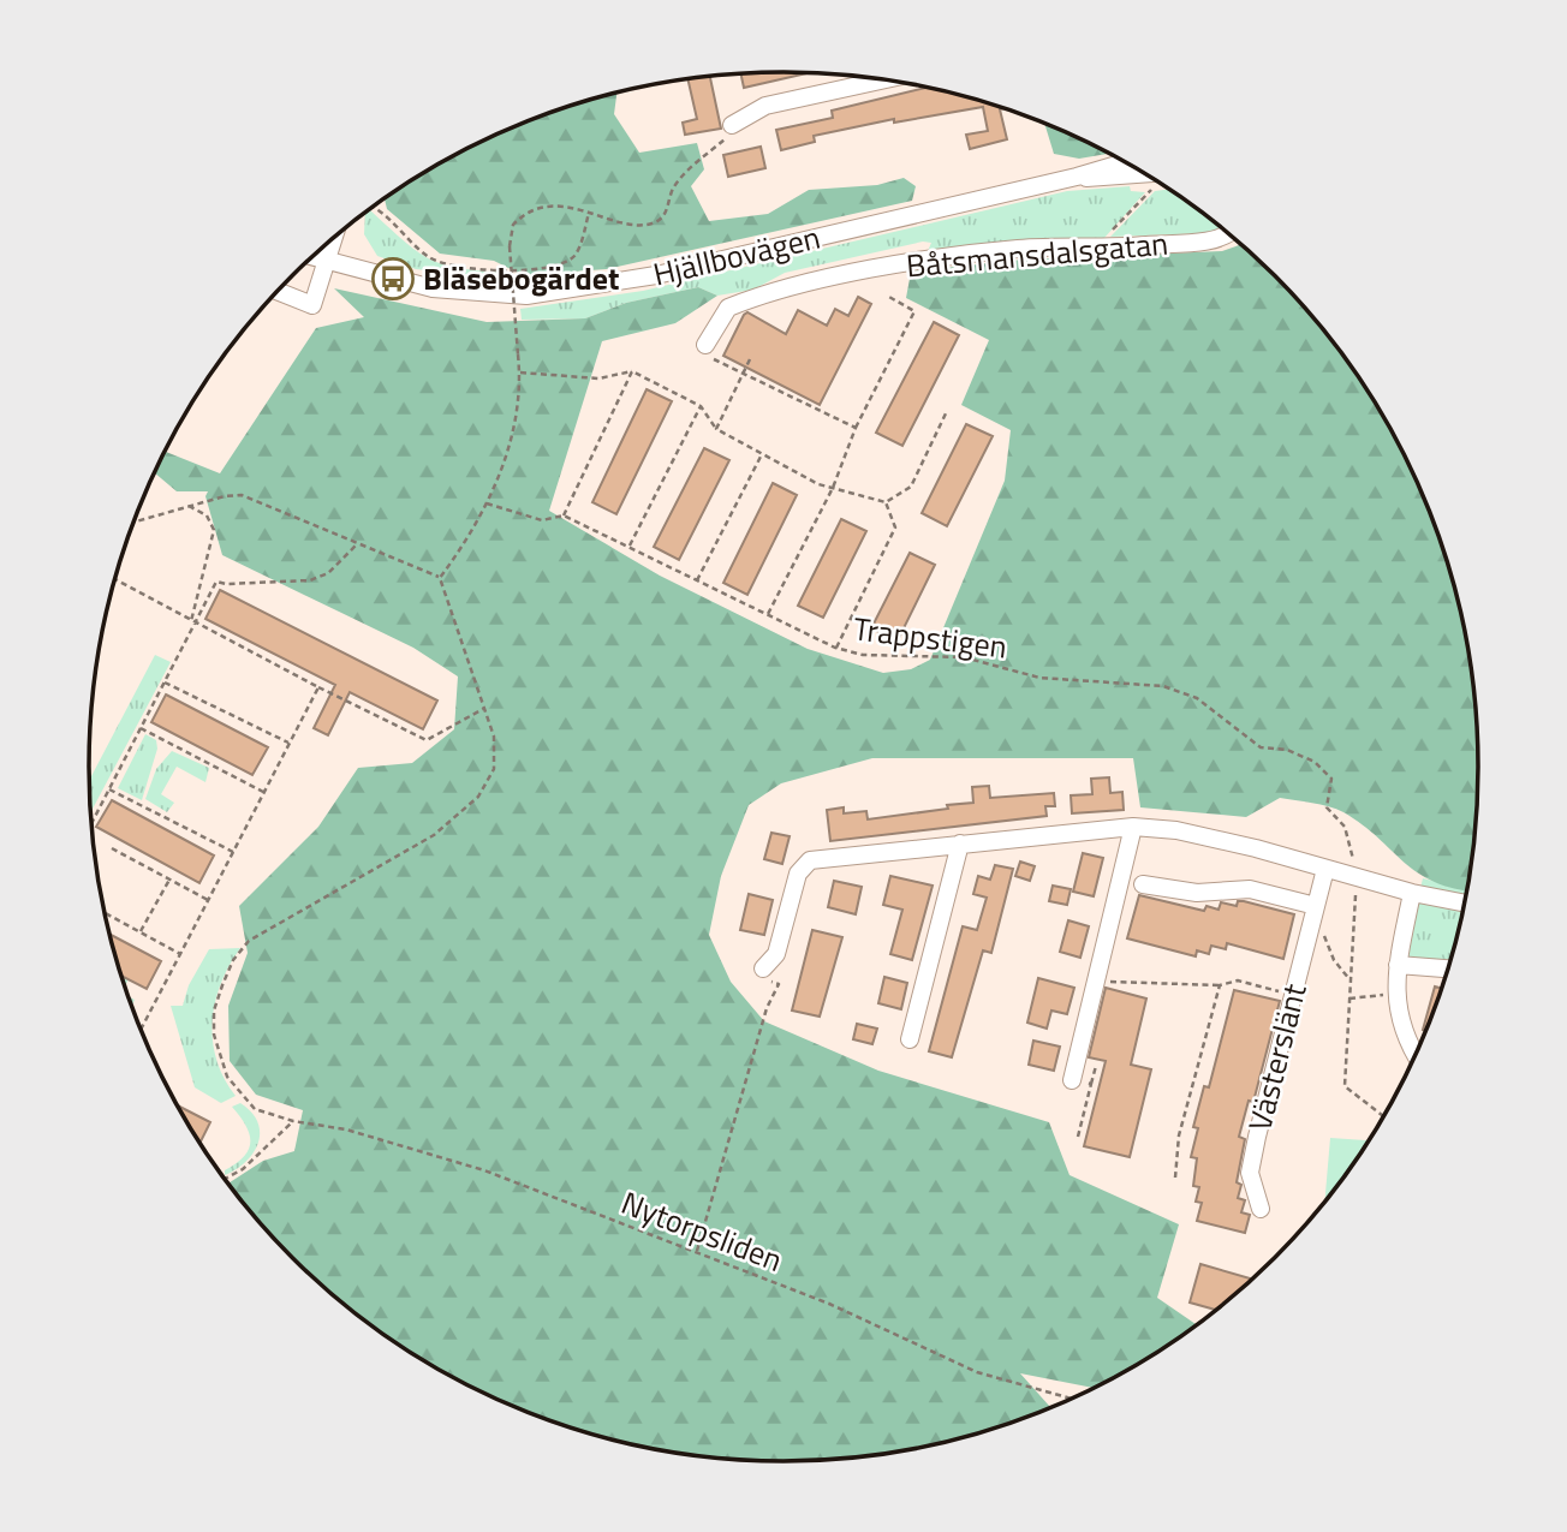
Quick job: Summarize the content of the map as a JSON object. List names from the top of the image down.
{
  "streets": {
    "street": ["Båtsmansdalsgatan", "Hjällbovägen", "Västerslänt"],
    "path": ["Trappstigen", "Nytorpsliden"]
  },
  "crossings": [
    ["Båtsmansdalsgatan", "Trappstigen"]
  ],
  "places": {
    "bus stop": ["Bläsebogärdet"]
  }
}
